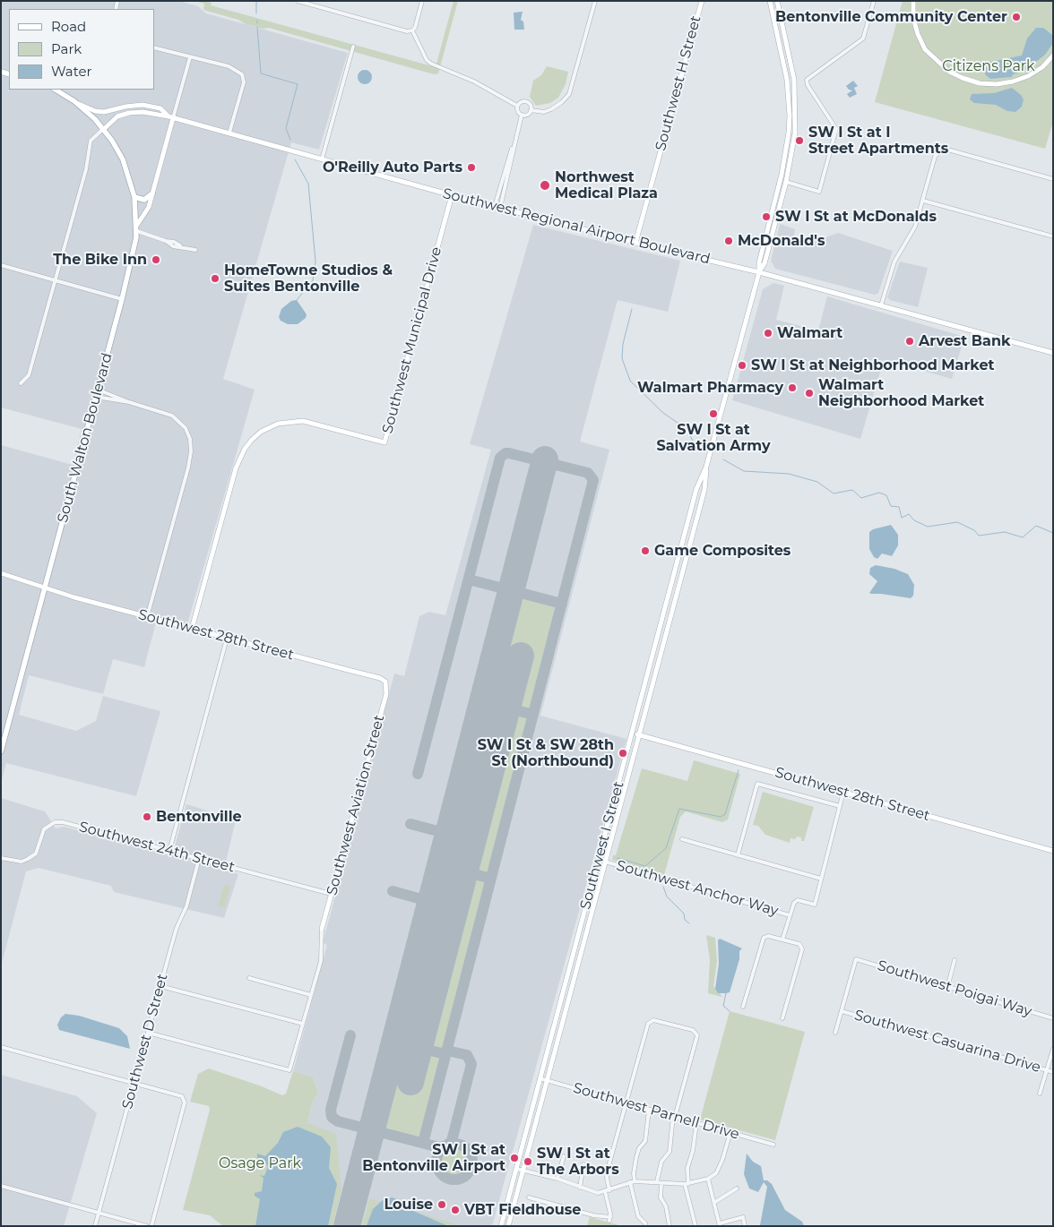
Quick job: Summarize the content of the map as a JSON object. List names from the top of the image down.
{
  "streets": {
    "main road": [
      "Southwest H Street",
      "Southwest Regional Airport Boulevard",
      "Southwest Municipal Drive",
      "South Walton Boulevard",
      "Southwest 28th Street",
      "Southwest Aviation Street",
      "Southwest I Street"
    ],
    "street": [
      "Southwest 24th Street",
      "Southwest Anchor Way",
      "Southwest Poigai Way",
      "Southwest D Street",
      "Southwest Casuarina Drive",
      "Southwest Parnell Drive"
    ]
  },
  "crossings": [
    ["Southwest H Street", "Southwest Regional Airport Boulevard"],
    ["Southwest Regional Airport Boulevard", "Southwest Municipal Drive"],
    ["Southwest Regional Airport Boulevard", "South Walton Boulevard"],
    ["Southwest Regional Airport Boulevard", "Southwest I Street"],
    ["Southwest Municipal Drive", "Southwest 28th Street"],
    ["South Walton Boulevard", "Southwest 28th Street"],
    ["Southwest 28th Street", "Southwest Aviation Street"],
    ["Southwest 28th Street", "Southwest I Street"],
    ["Southwest Aviation Street", "Southwest 24th Street"],
    ["Southwest I Street", "Southwest Anchor Way"],
    ["Southwest I Street", "Southwest Parnell Drive"],
    ["Southwest 24th Street", "Southwest D Street"],
    ["Southwest Poigai Way", "Southwest Casuarina Drive"]
  ],
  "parks": ["Citizens Park", "Osage Park"],
  "places": [
    "Bentonville Community Center",
    "SW I St at I Street Apartments",
    "O'Reilly Auto Parts",
    "Northwest Medical Plaza",
    "SW I St at McDonalds",
    "McDonald's",
    "The Bike Inn",
    "HomeTowne Studios & Suites Bentonville",
    "Walmart",
    "Arvest Bank",
    "SW I St at Neighborhood Market",
    "Walmart Pharmacy",
    "Walmart Neighborhood Market",
    "SW I St at Salvation Army",
    "Game Composites",
    "SW I St & SW 28th St (Northbound)",
    "Bentonville",
    "SW I St at Bentonville Airport",
    "SW I St at The Arbors",
    "Louise",
    "VBT Fieldhouse"
  ],
  "legend": ["Road", "Park", "Water"]
}
